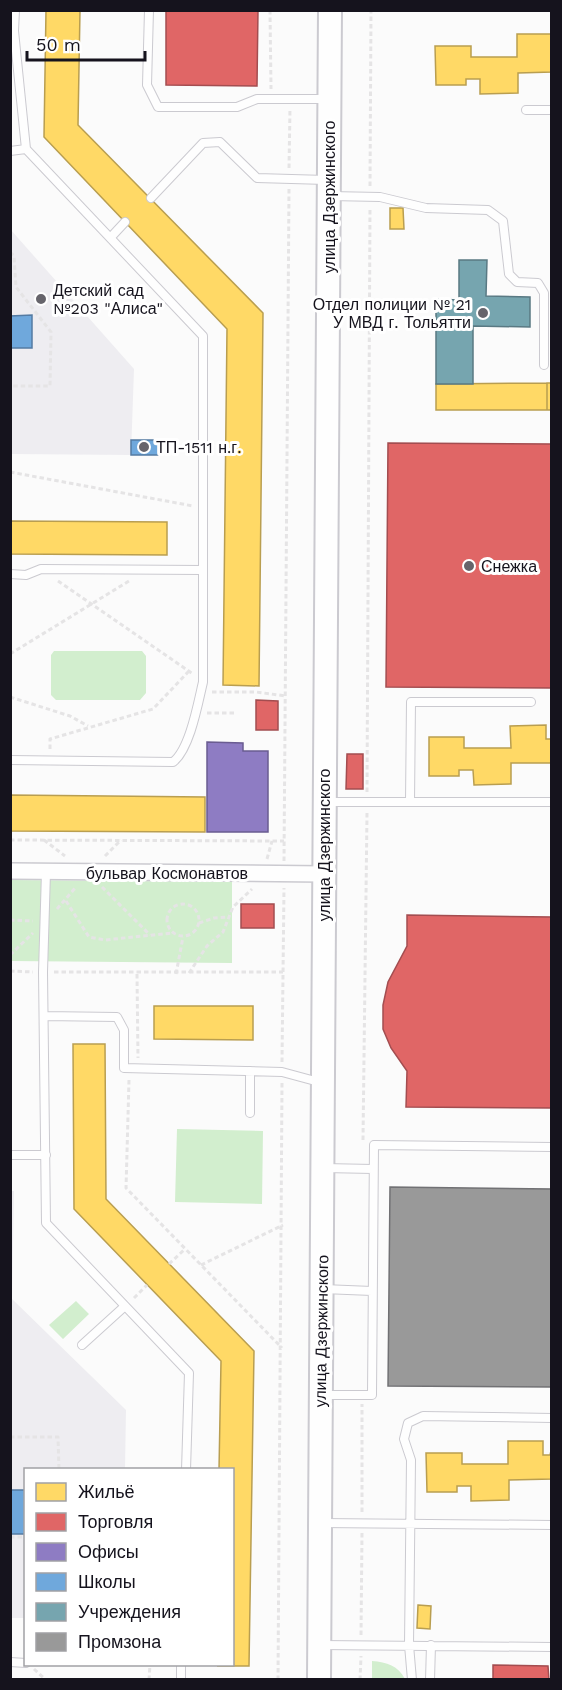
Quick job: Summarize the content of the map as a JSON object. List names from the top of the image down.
{
  "streets": {
    "main road": ["улица Дзержинского"],
    "street": ["бульвар Космонавтов"]
  },
  "crossings": [
    ["улица Дзержинского", "бульвар Космонавтов"]
  ],
  "places": [
    "Детский сад №203 \"Алиса\"",
    "Отдел полиции № 21 У МВД г. Тольятти",
    "ТП-1511 н.г.",
    "Снежка"
  ],
  "legend": [
    "Жильё",
    "Торговля",
    "Офисы",
    "Школы",
    "Учреждения",
    "Промзона"
  ],
  "scale_bar": "50 m"
}
